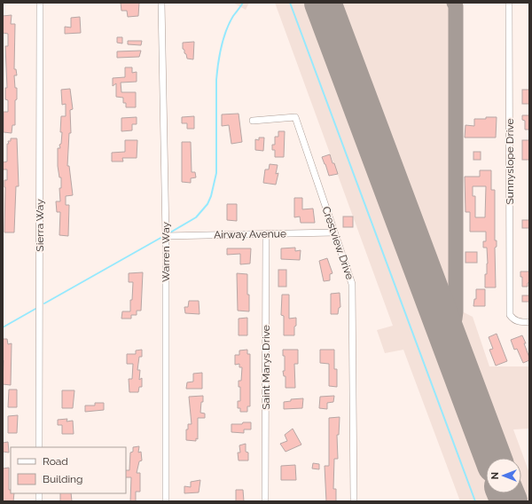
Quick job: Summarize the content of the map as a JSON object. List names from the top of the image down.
{
  "streets": {
    "street": [
      "Sunnyslope Drive",
      "Sierra Way",
      "Airway Avenue",
      "Crestview Drive",
      "Warren Way",
      "Saint Marys Drive"
    ]
  },
  "crossings": [
    ["Airway Avenue", "Crestview Drive"],
    ["Airway Avenue", "Warren Way"],
    ["Airway Avenue", "Saint Marys Drive"]
  ],
  "legend": ["Road", "Building"],
  "north": "left"
}
